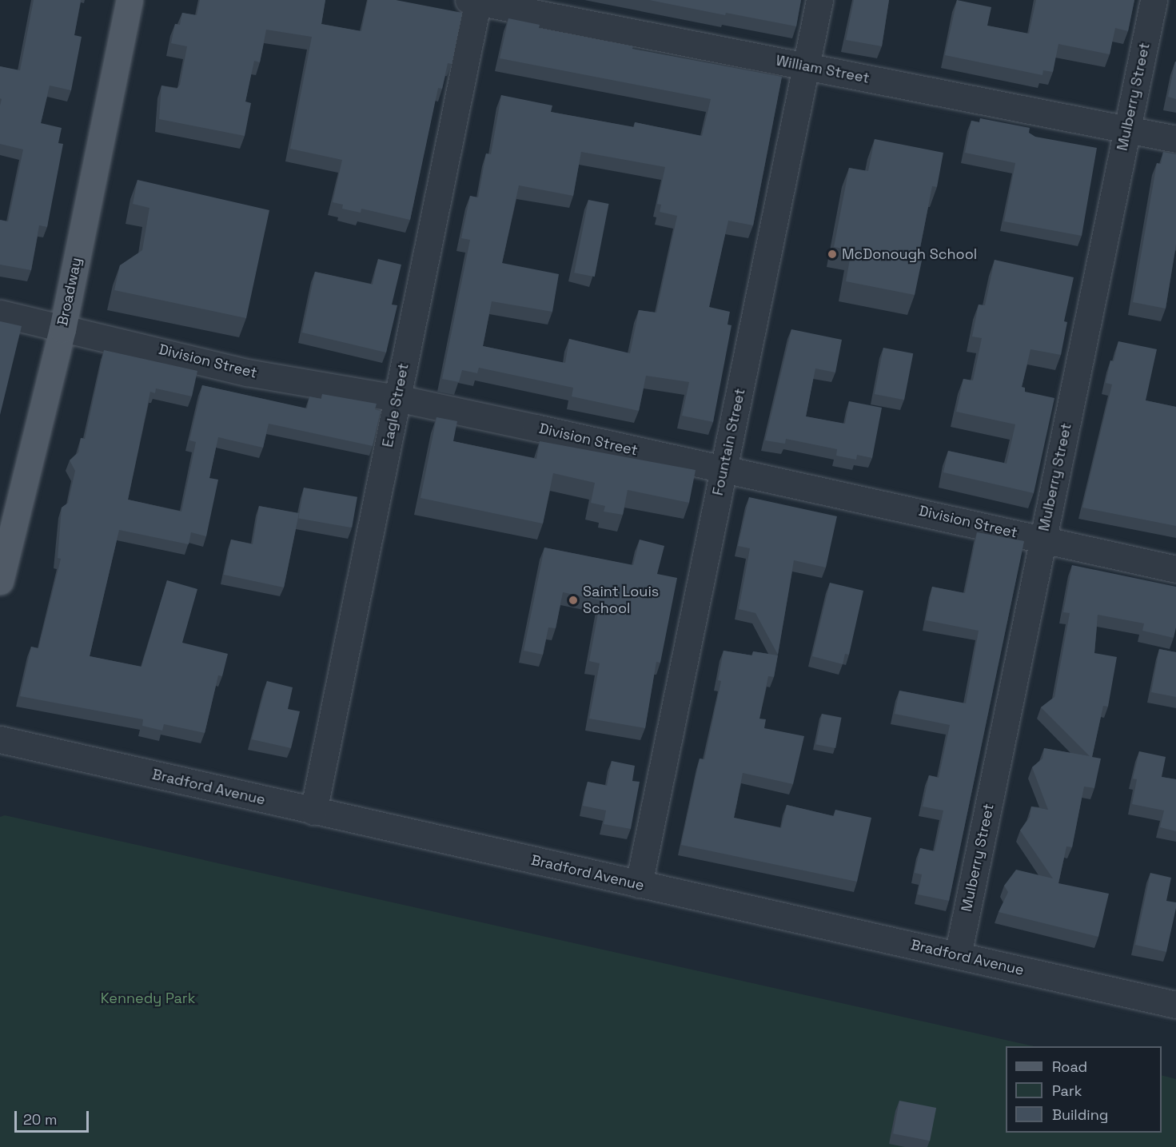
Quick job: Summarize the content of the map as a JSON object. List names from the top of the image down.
{
  "streets": {
    "main road": ["Broadway"],
    "street": [
      "William Street",
      "Mulberry Street",
      "Division Street",
      "Eagle Street",
      "Fountain Street",
      "Bradford Avenue"
    ]
  },
  "crossings": [
    ["William Street", "Mulberry Street"],
    ["William Street", "Eagle Street"],
    ["William Street", "Fountain Street"],
    ["Mulberry Street", "Division Street"],
    ["Mulberry Street", "Bradford Avenue"],
    ["Broadway", "Division Street"],
    ["Division Street", "Eagle Street"],
    ["Division Street", "Fountain Street"],
    ["Eagle Street", "Bradford Avenue"],
    ["Fountain Street", "Bradford Avenue"]
  ],
  "parks": ["Kennedy Park"],
  "places": ["McDonough School", "Saint Louis School"],
  "legend": ["Road", "Park", "Building"],
  "scale_bar": "20 m"
}
